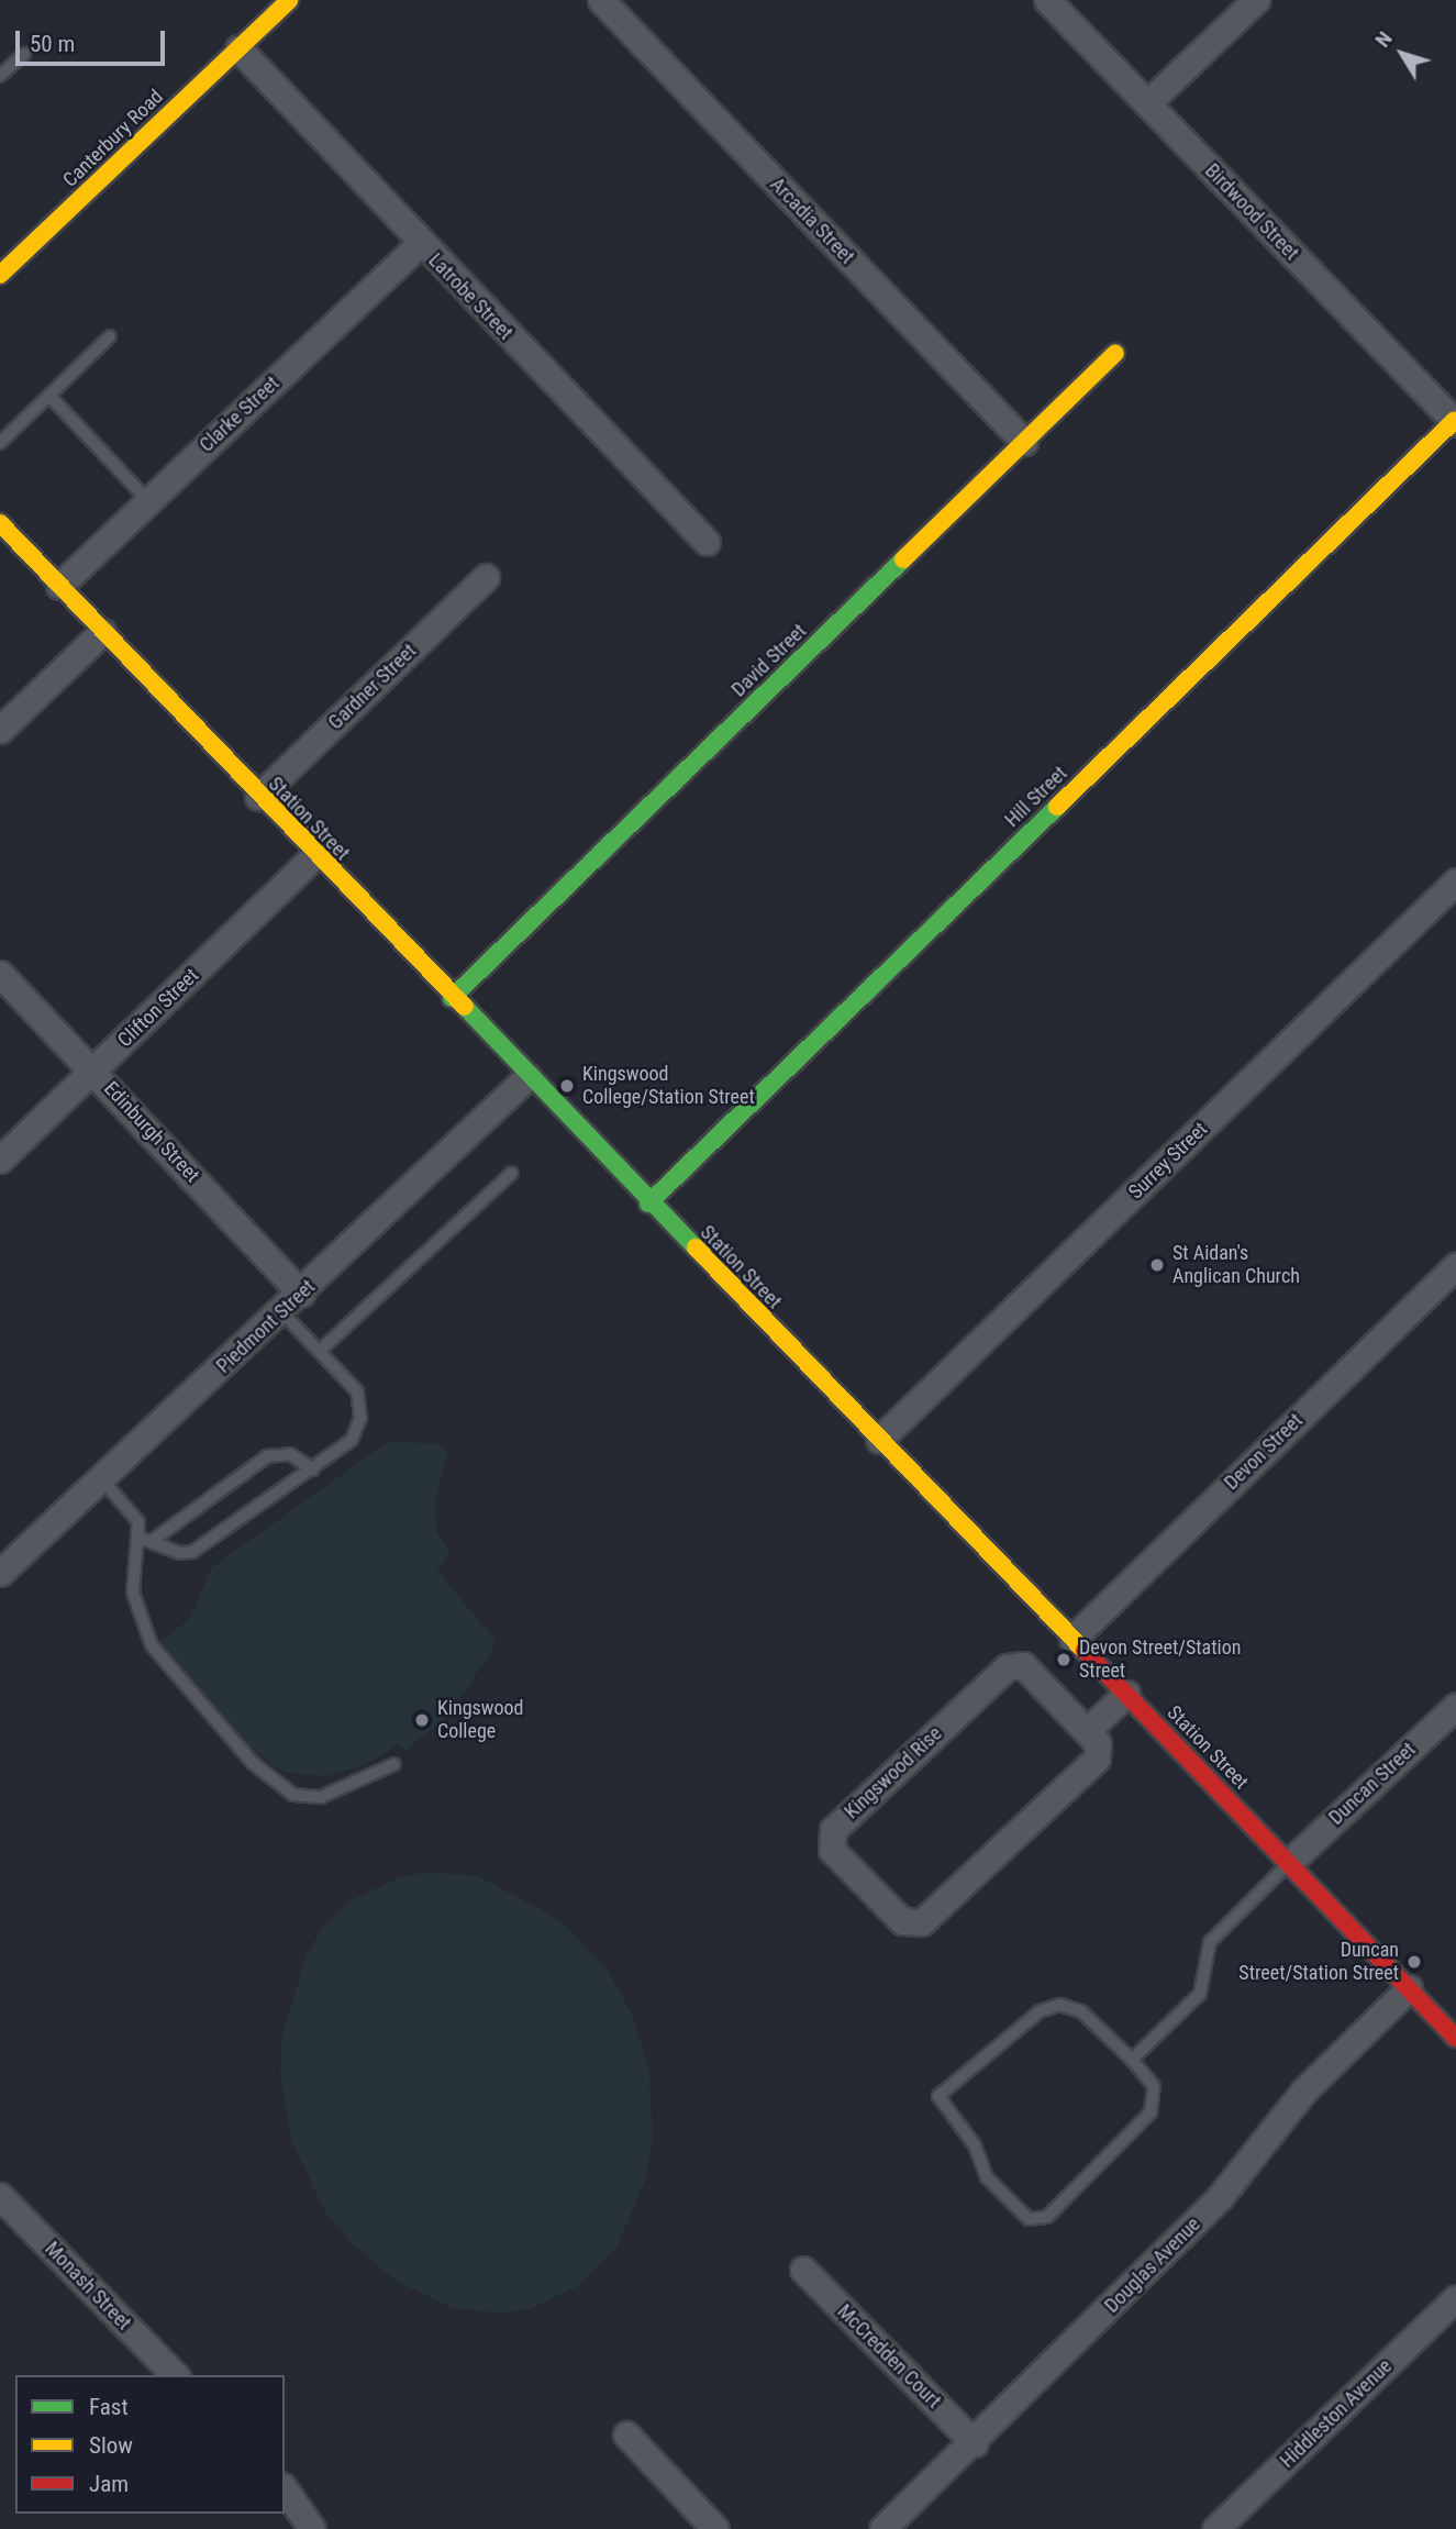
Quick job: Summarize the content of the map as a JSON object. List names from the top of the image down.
{
  "streets": {
    "main road": [
      "Canterbury Road",
      "David Street",
      "Hill Street",
      "Station Street"
    ],
    "street": [
      "Birdwood Street",
      "Arcadia Street",
      "Latrobe Street",
      "Clarke Street",
      "Gardner Street",
      "Clifton Street",
      "Edinburgh Street",
      "Surrey Street",
      "Piedmont Street",
      "Devon Street",
      "Kingswood Rise",
      "Duncan Street",
      "Douglas Avenue",
      "Monash Street",
      "McCredden Court",
      "Hiddleston Avenue"
    ]
  },
  "crossings": [
    ["Canterbury Road", "Latrobe Street"],
    ["Birdwood Street", "Hill Street"],
    ["Arcadia Street", "David Street"],
    ["Latrobe Street", "Clarke Street"],
    ["Clarke Street", "Station Street"],
    ["David Street", "Station Street"],
    ["Gardner Street", "Station Street"],
    ["Hill Street", "Station Street"],
    ["Station Street", "Clifton Street"],
    ["Station Street", "Surrey Street"],
    ["Station Street", "Piedmont Street"],
    ["Station Street", "Devon Street"],
    ["Station Street", "Duncan Street"],
    ["Station Street", "Douglas Avenue"],
    ["Clifton Street", "Edinburgh Street"],
    ["Edinburgh Street", "Piedmont Street"],
    ["Douglas Avenue", "McCredden Court"]
  ],
  "places": [
    "Kingswood College/Station Street",
    "St Aidan's Anglican Church",
    "Devon Street/Station Street",
    "Kingswood College",
    "Duncan Street/Station Street"
  ],
  "legend": ["Fast", "Slow", "Jam"],
  "scale_bar": "50 m",
  "north": "top left"
}
